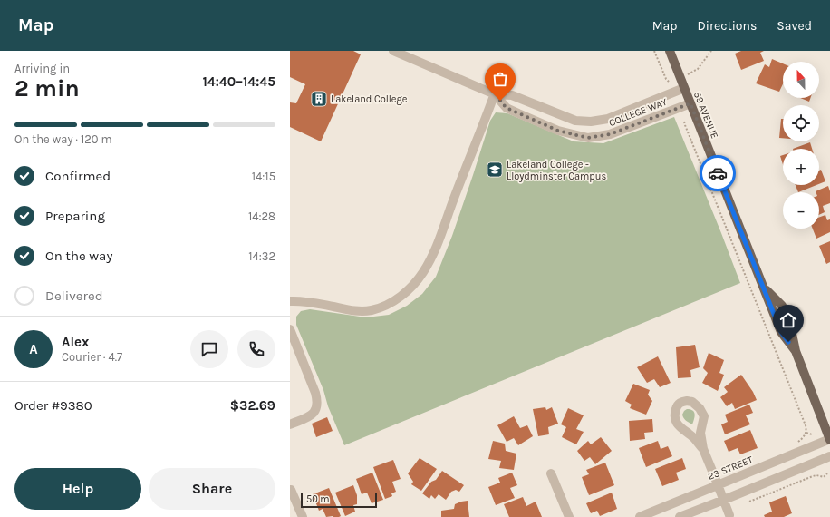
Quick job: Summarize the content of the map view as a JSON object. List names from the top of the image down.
{
  "streets": {
    "main road": ["59 AVENUE"],
    "street": ["COLLEGE WAY", "23 STREET"]
  },
  "crossings": [
    ["COLLEGE WAY", "59 AVENUE"],
    ["59 AVENUE", "23 STREET"]
  ],
  "places": {
    "building": ["Lakeland College"],
    "school or university": ["Lakeland College - Lloydminster Campus"]
  },
  "scale_bar": "50 m",
  "north": "top",
  "page": {
    "header": "Map",
    "nav": ["Map", "Directions", "Saved"],
    "heading": ["2 min", "Arriving in", "14:40–14:45"],
    "panel": [
      "Alex",
      "Courier · 4.7",
      "Order #9380",
      "$32.69"
    ],
    "map_buttons": ["+", "−"],
    "bar": "On the way · 120 m",
    "list": [
      ["Confirmed", "14:15"],
      ["Preparing", "14:28"],
      ["On the way", "14:32"],
      "Delivered"
    ],
    "round": "A",
    "buttons": ["Help", "Share"],
    "scale": "50 m"
  }
}
